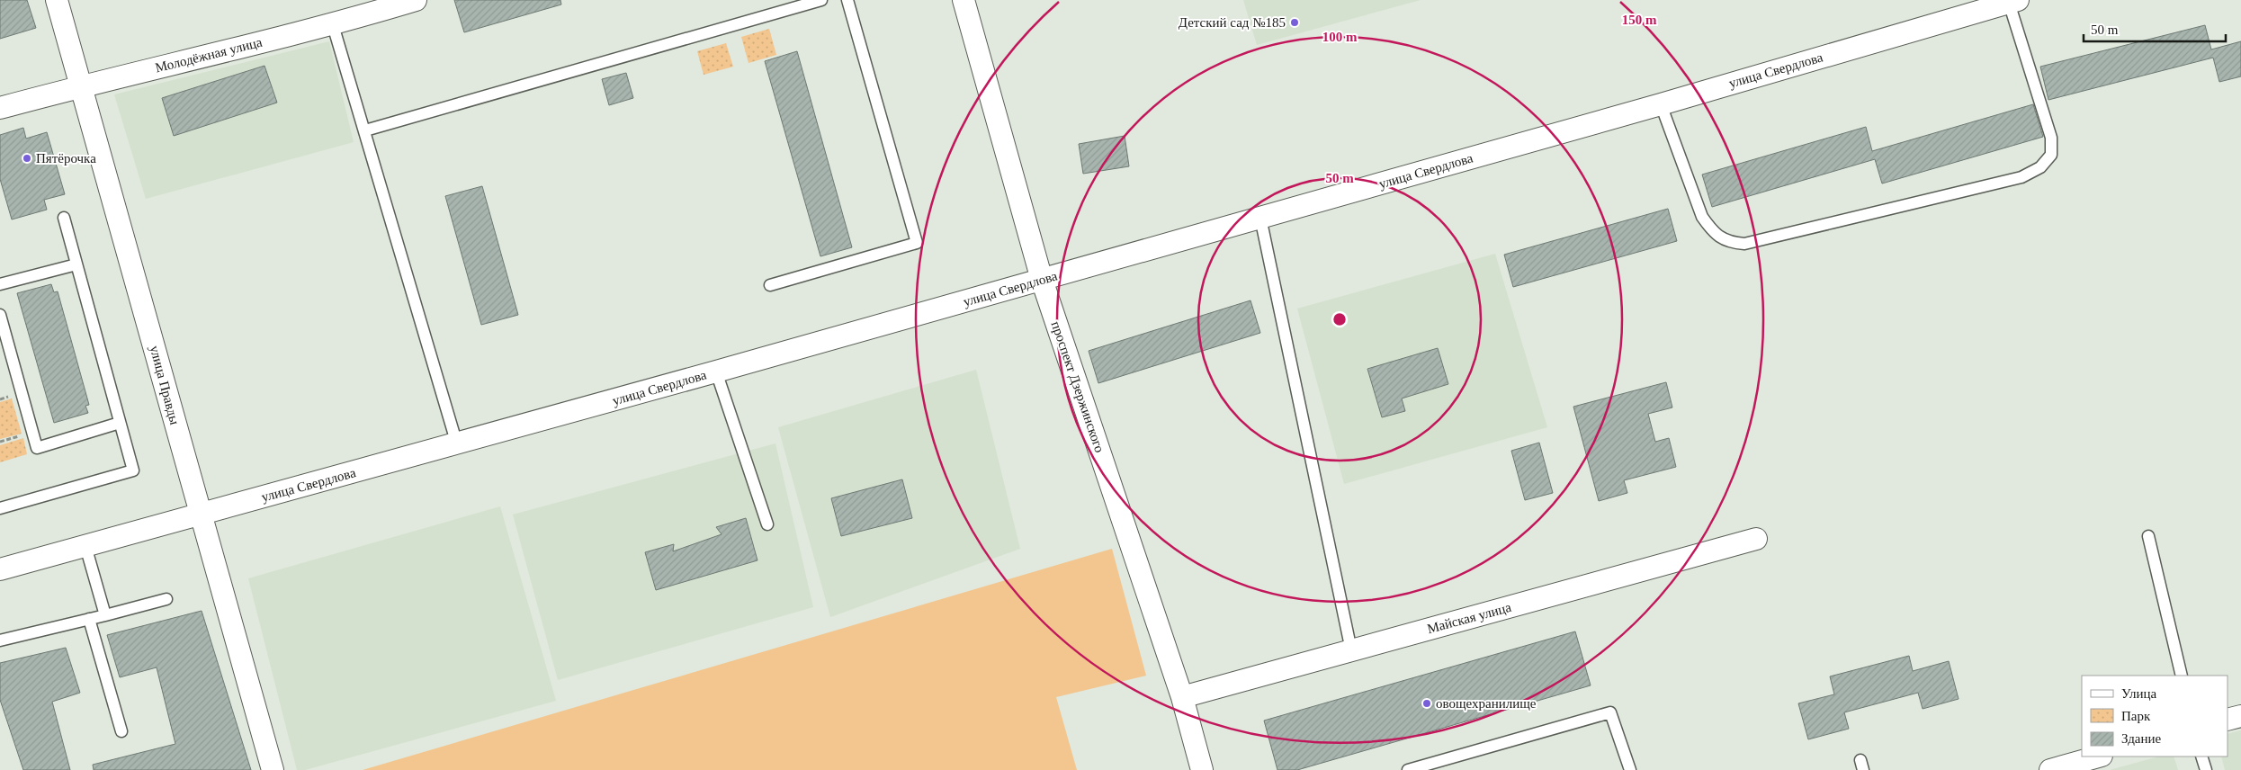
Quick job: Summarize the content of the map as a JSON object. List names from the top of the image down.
{
  "streets": {
    "street": [
      "Молодёжная улица",
      "улица Свердлова",
      "улица Правды",
      "проспект Дзержинского",
      "Майская улица"
    ]
  },
  "crossings": [
    ["Молодёжная улица", "улица Правды"],
    ["улица Свердлова", "улица Правды"],
    ["улица Свердлова", "проспект Дзержинского"],
    ["проспект Дзержинского", "Майская улица"]
  ],
  "places": ["Детский сад №185", "Пятёрочка", "овощехранилище"],
  "legend": ["Улица", "Парк", "Здание"],
  "scale_bar": "50 m",
  "rings": ["150 m", "100 m", "50 m"]
}
